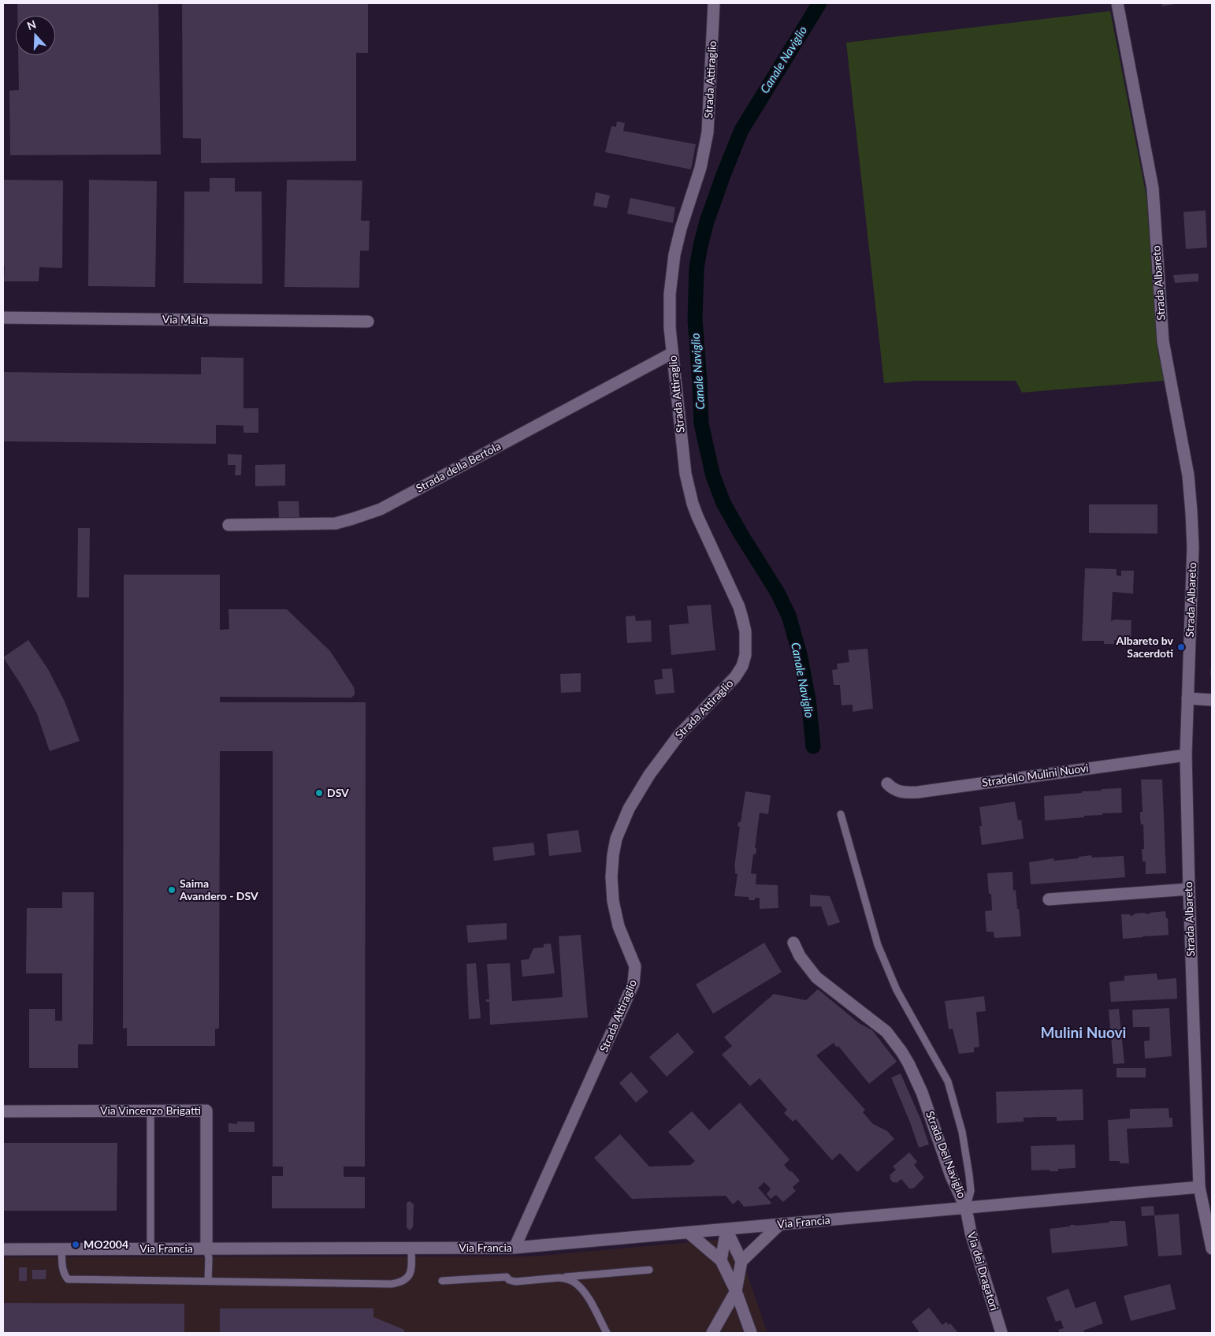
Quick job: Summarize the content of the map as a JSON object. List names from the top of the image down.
{
  "streets": {
    "street": [
      "Strada Attiraglio",
      "Strada Albareto",
      "Via Malta",
      "Strada della Bertola",
      "Stradello Mulini Nuovi",
      "Via Vincenzo Brigatti",
      "Strada Del Naviglio",
      "Via Francia",
      "Via dei Dragatori"
    ]
  },
  "crossings": [
    ["Strada Attiraglio", "Strada della Bertola"],
    ["Strada Attiraglio", "Via Francia"],
    ["Strada Albareto", "Stradello Mulini Nuovi"],
    ["Strada Albareto", "Strada Del Naviglio"],
    ["Via Vincenzo Brigatti", "Via Francia"],
    ["Strada Del Naviglio", "Via Francia"],
    ["Strada Del Naviglio", "Via dei Dragatori"],
    ["Via Francia", "Via dei Dragatori"]
  ],
  "districts": ["Mulini Nuovi"],
  "water": ["Canale Naviglio"],
  "places": [
    "Albareto bv Sacerdoti",
    "DSV",
    "Saima Avandero - DSV",
    "MO2004"
  ],
  "north": "top"
}
